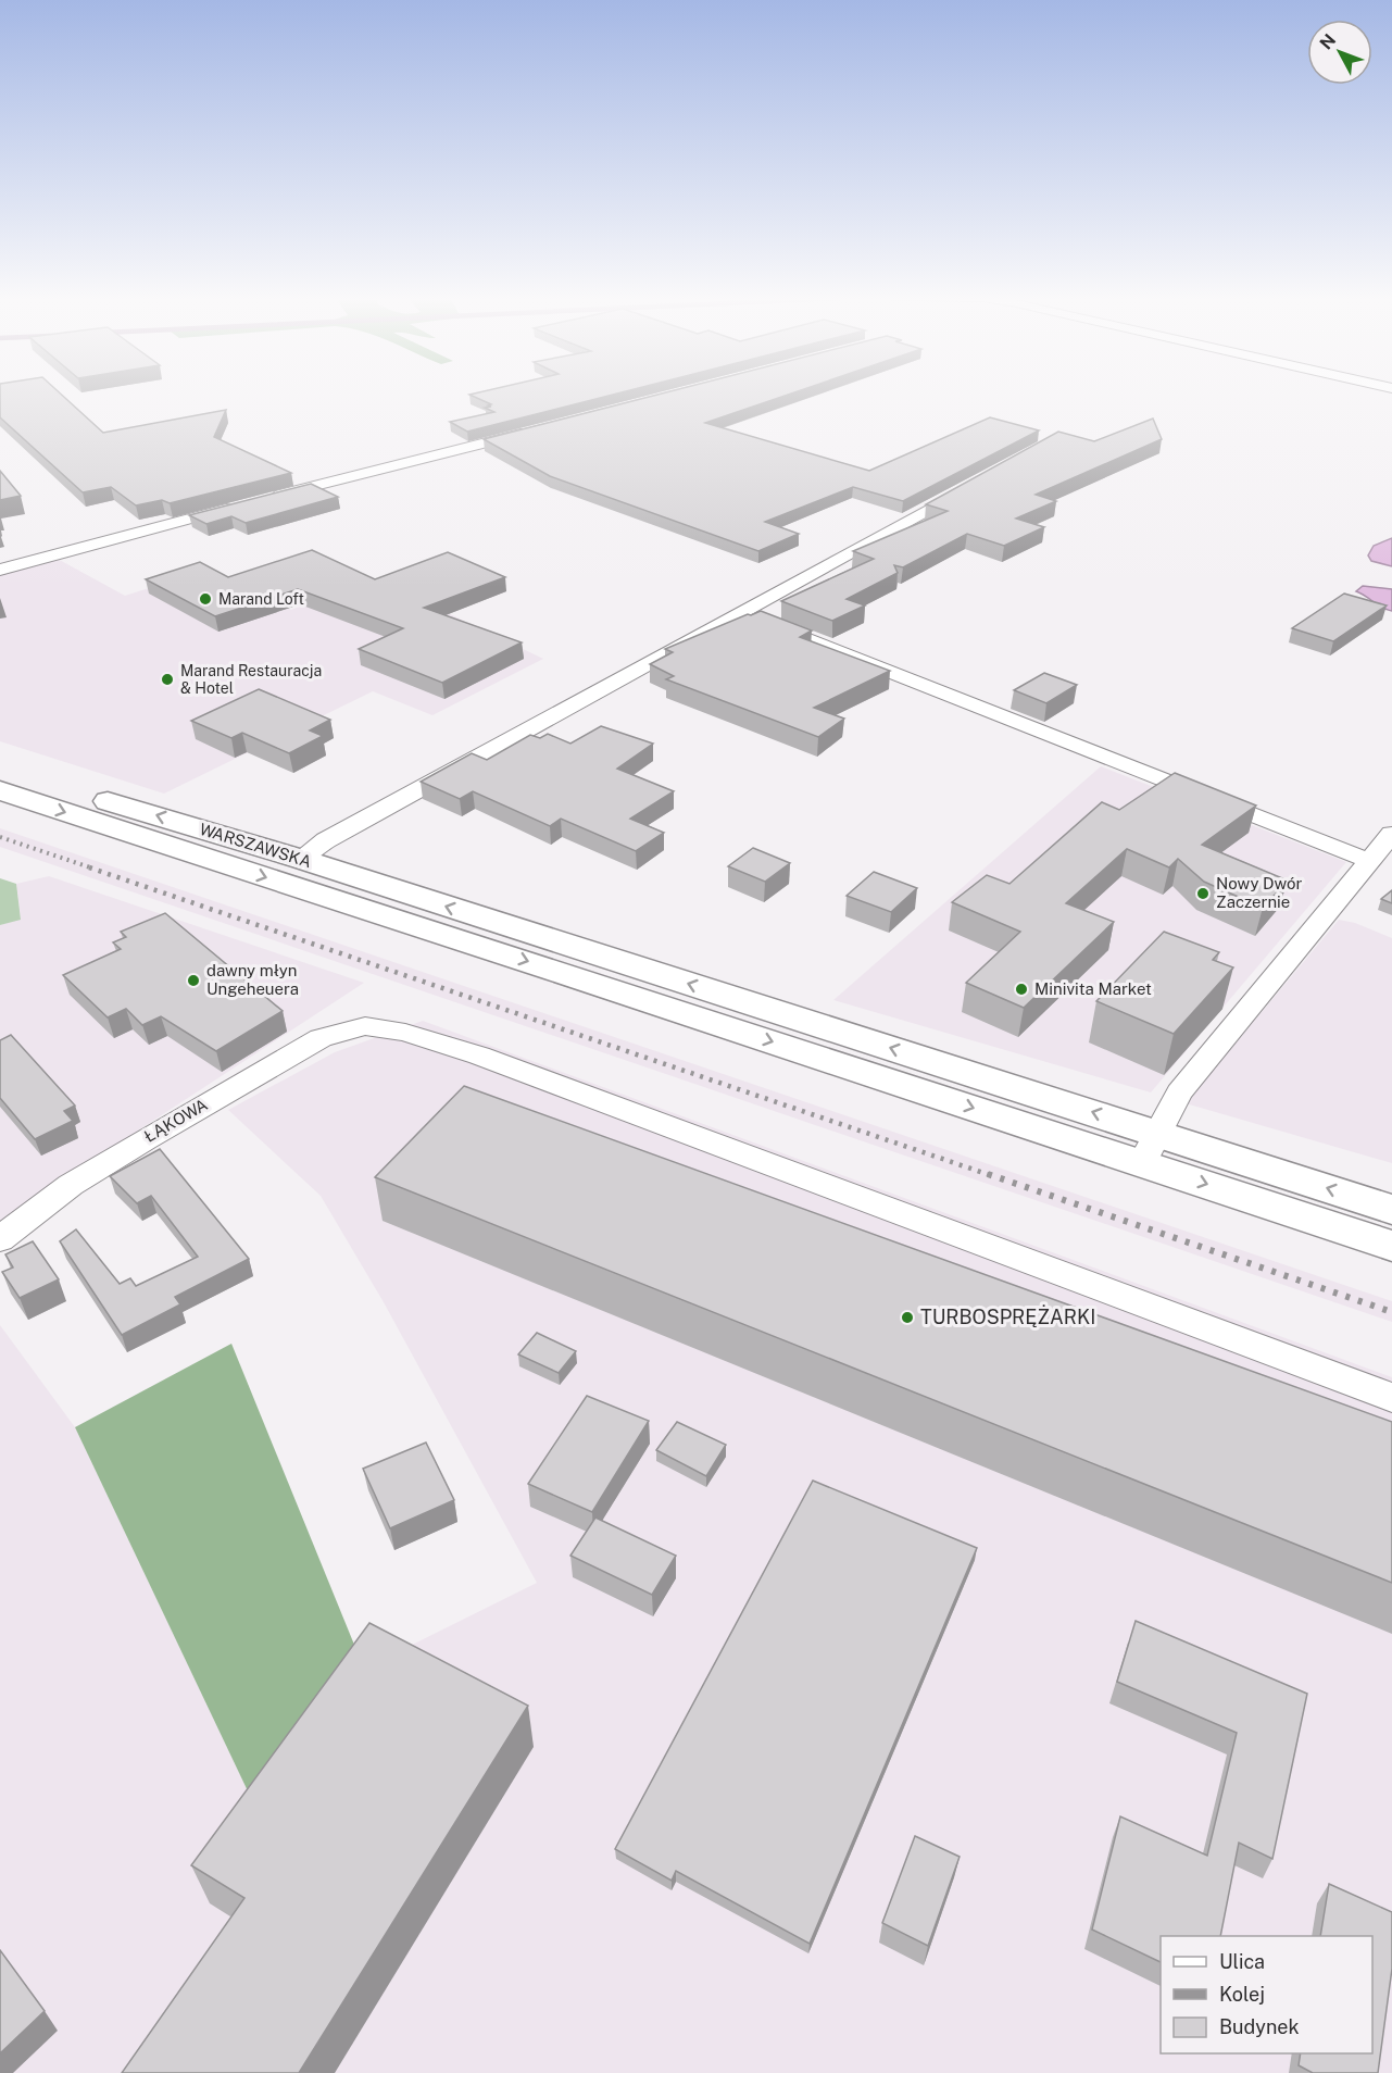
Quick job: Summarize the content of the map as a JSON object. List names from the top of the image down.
{
  "streets": {
    "main road": ["WARSZAWSKA"],
    "street": ["ŁĄKOWA"]
  },
  "places": [
    "Marand Loft",
    "Marand Restauracja & Hotel",
    "Nowy Dwór Zaczernie",
    "dawny młyn Ungeheuera",
    "Minivita Market",
    "TURBOSPRĘŻARKI"
  ],
  "legend": ["Ulica", "Kolej", "Budynek"],
  "north": "top left"
}
